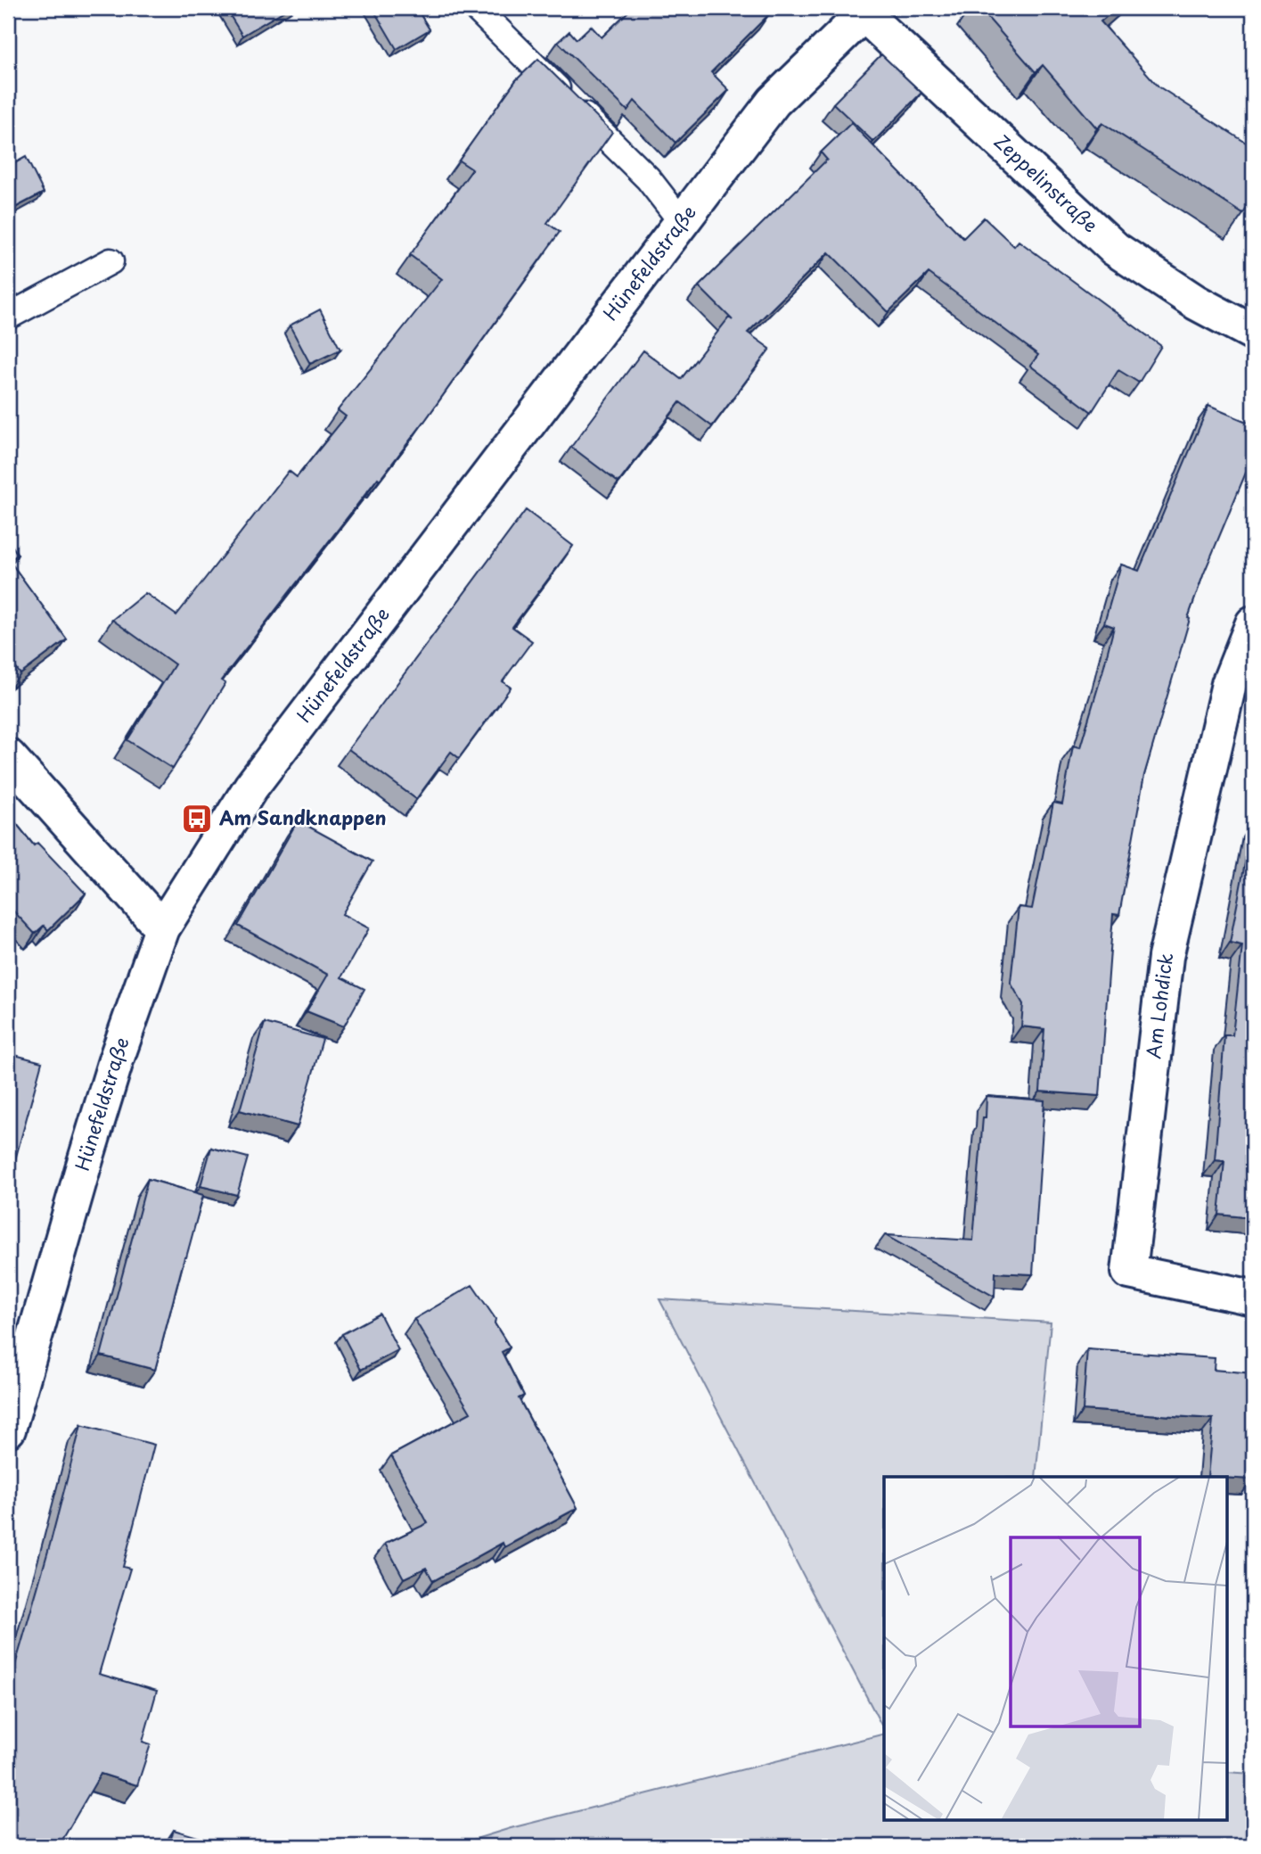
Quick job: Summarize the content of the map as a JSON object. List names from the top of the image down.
{
  "streets": {
    "street": ["Zeppelinstraße", "Hünefeldstraße", "Am Lohdick"]
  },
  "crossings": [
    ["Zeppelinstraße", "Hünefeldstraße"]
  ],
  "places": {
    "bus stop": ["Am Sandknappen"]
  }
}
